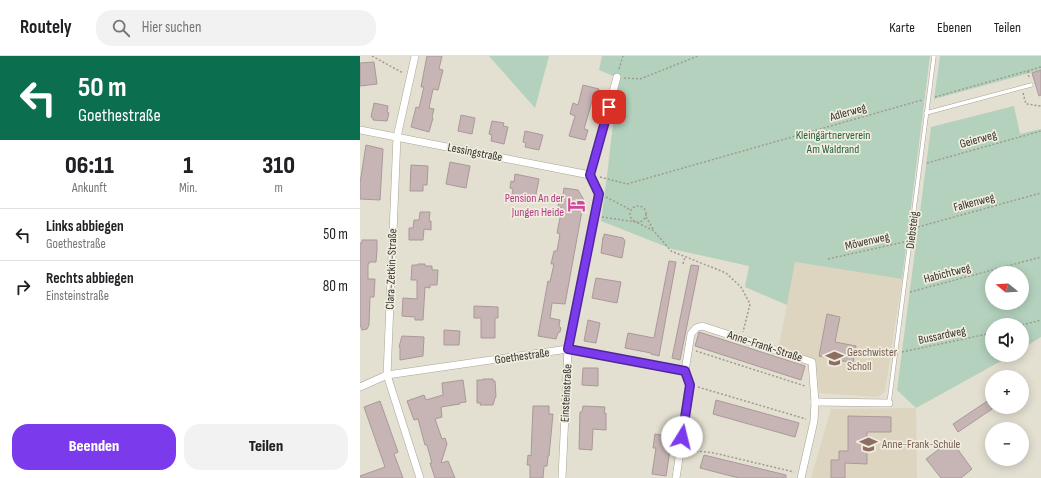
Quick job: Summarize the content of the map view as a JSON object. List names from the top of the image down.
{
  "streets": {
    "street": [
      "Lessingstraße",
      "Clara-Zetkin-Straße",
      "Anne-Frank-Straße",
      "Goethestraße",
      "Einsteinstraße"
    ],
    "lane": ["Diebsteig"],
    "path": [
      "Adlerweg",
      "Geierweg",
      "Falkenweg",
      "Möwenweg",
      "Habichtweg",
      "Bussardweg"
    ]
  },
  "crossings": [
    ["Adlerweg", "Lessingstraße"],
    ["Adlerweg", "Diebsteig"],
    ["Geierweg", "Diebsteig"],
    ["Lessingstraße", "Clara-Zetkin-Straße"],
    ["Falkenweg", "Diebsteig"],
    ["Diebsteig", "Möwenweg"],
    ["Diebsteig", "Habichtweg"],
    ["Diebsteig", "Bussardweg"],
    ["Clara-Zetkin-Straße", "Goethestraße"],
    ["Goethestraße", "Einsteinstraße"]
  ],
  "parks": ["Kleingärtnerverein Am Waldrand"],
  "places": {
    "hotel": ["Pension An der Jungen Heide"],
    "school or university": ["Geschwister Scholl", "Anne-Frank-Schule"]
  },
  "north": "left",
  "page": {
    "header": "Routely",
    "search": "Hier suchen",
    "nav": ["Karte", "Ebenen", "Teilen"],
    "turn": ["50 m", "Goethestraße"],
    "eta": [
      "06:11",
      "Ankunft",
      "1",
      "Min.",
      "310",
      "m"
    ],
    "list": [
      {
        "name": "Links abbiegen",
        "note": "Goethestraße",
        "value": "50 m"
      },
      {
        "name": "Rechts abbiegen",
        "note": "Einsteinstraße",
        "value": "80 m"
      }
    ],
    "map_buttons": ["+", "−"],
    "buttons": ["Beenden", "Teilen"]
  }
}
